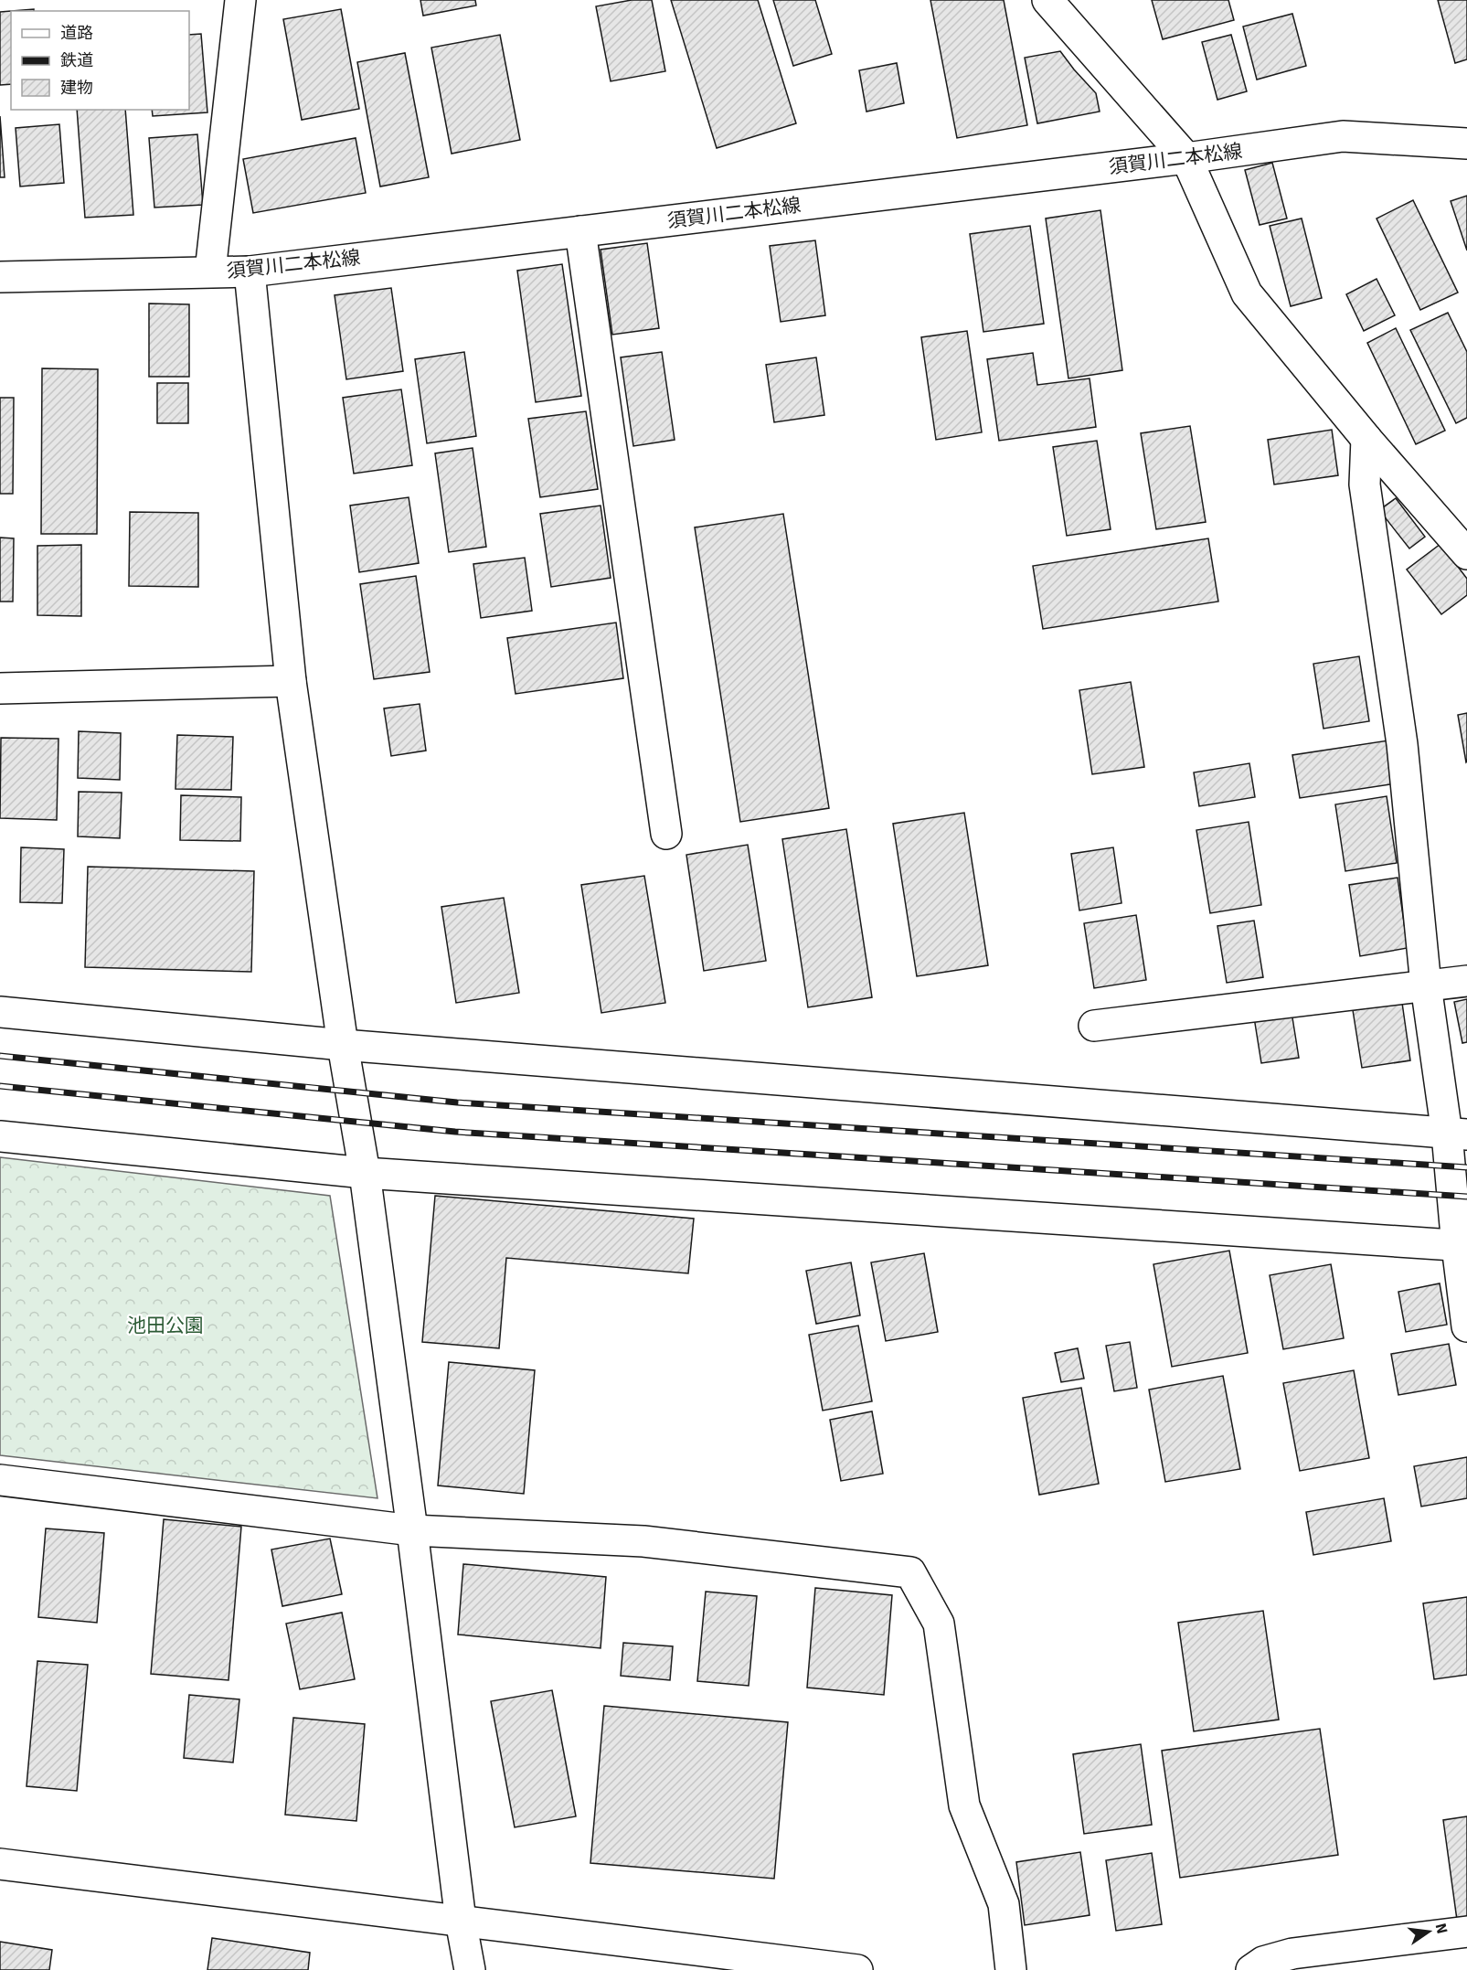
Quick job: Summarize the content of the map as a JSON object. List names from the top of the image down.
{
  "streets": {
    "street": ["須賀川二本松線"]
  },
  "parks": ["池田公園"],
  "legend": ["道路", "鉄道", "建物"],
  "north": "right"
}
